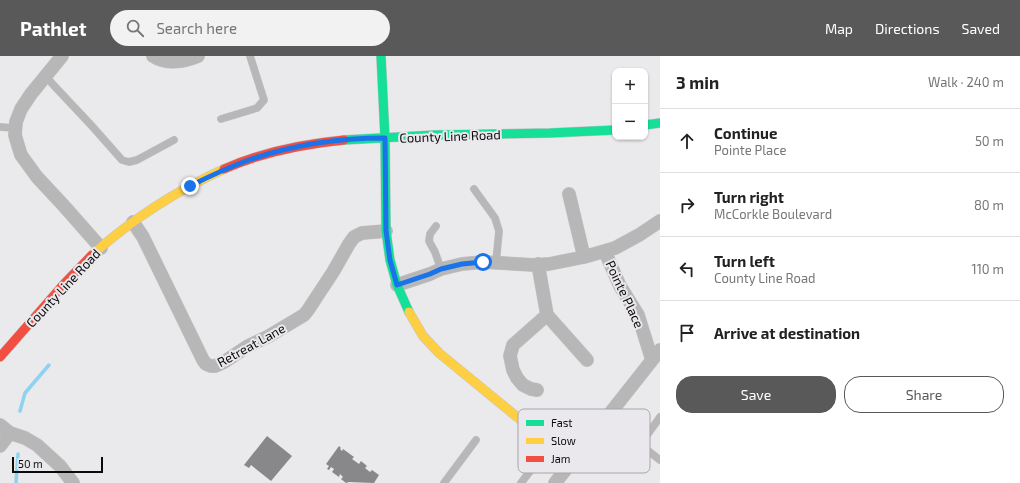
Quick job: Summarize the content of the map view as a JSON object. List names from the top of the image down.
{
  "streets": {
    "main road": ["County Line Road"],
    "street": ["Pointe Place", "Retreat Lane"]
  },
  "crossings": [
    ["County Line Road", "Retreat Lane"]
  ],
  "legend": ["Fast", "Slow", "Jam"],
  "scale_bar": "50 m",
  "page": {
    "header": "Pathlet",
    "search": "Search here",
    "nav": ["Map", "Directions", "Saved"],
    "heading": ["3 min", "Walk · 240 m"],
    "map_buttons": ["+", "−"],
    "list": [
      ["Continue", "Pointe Place", "50 m"],
      ["Turn right", "McCorkle Boulevard", "80 m"],
      ["Turn left", "County Line Road", "110 m"],
      "Arrive at destination"
    ],
    "buttons": ["Save", "Share"],
    "scale": "50 m"
  }
}
